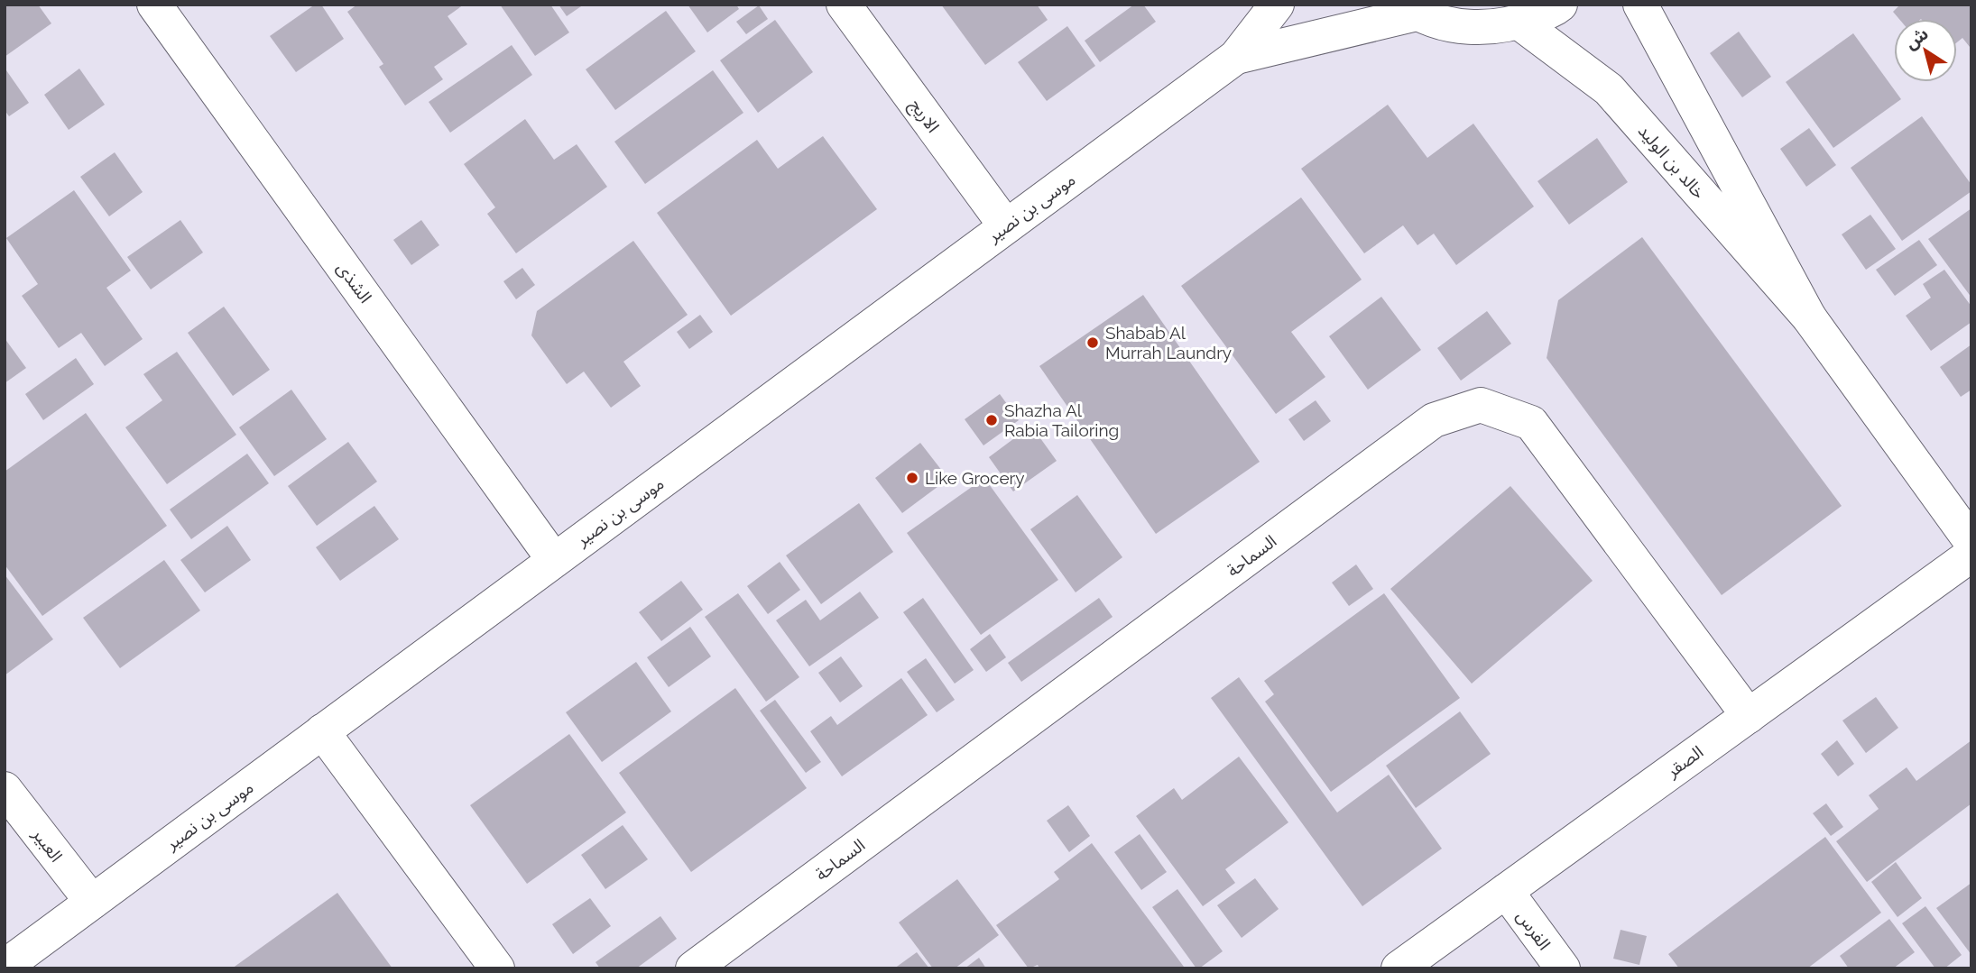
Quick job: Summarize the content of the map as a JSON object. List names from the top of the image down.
{
  "streets": {
    "street": [
      "الاريج",
      "خالد بن الوليد",
      "موسى بن نصير",
      "الشذى",
      "السماحة",
      "الصقر",
      "العبير",
      "الفرس"
    ]
  },
  "crossings": [
    ["الاريج", "موسى بن نصير"],
    ["موسى بن نصير", "الشذى"],
    ["موسى بن نصير", "العبير"],
    ["السماحة", "الصقر"],
    ["الصقر", "الفرس"]
  ],
  "places": ["Shabab Al Murrah Laundry", "Shazha Al Rabia Tailoring", "Like Grocery"],
  "north": "top left"
}
